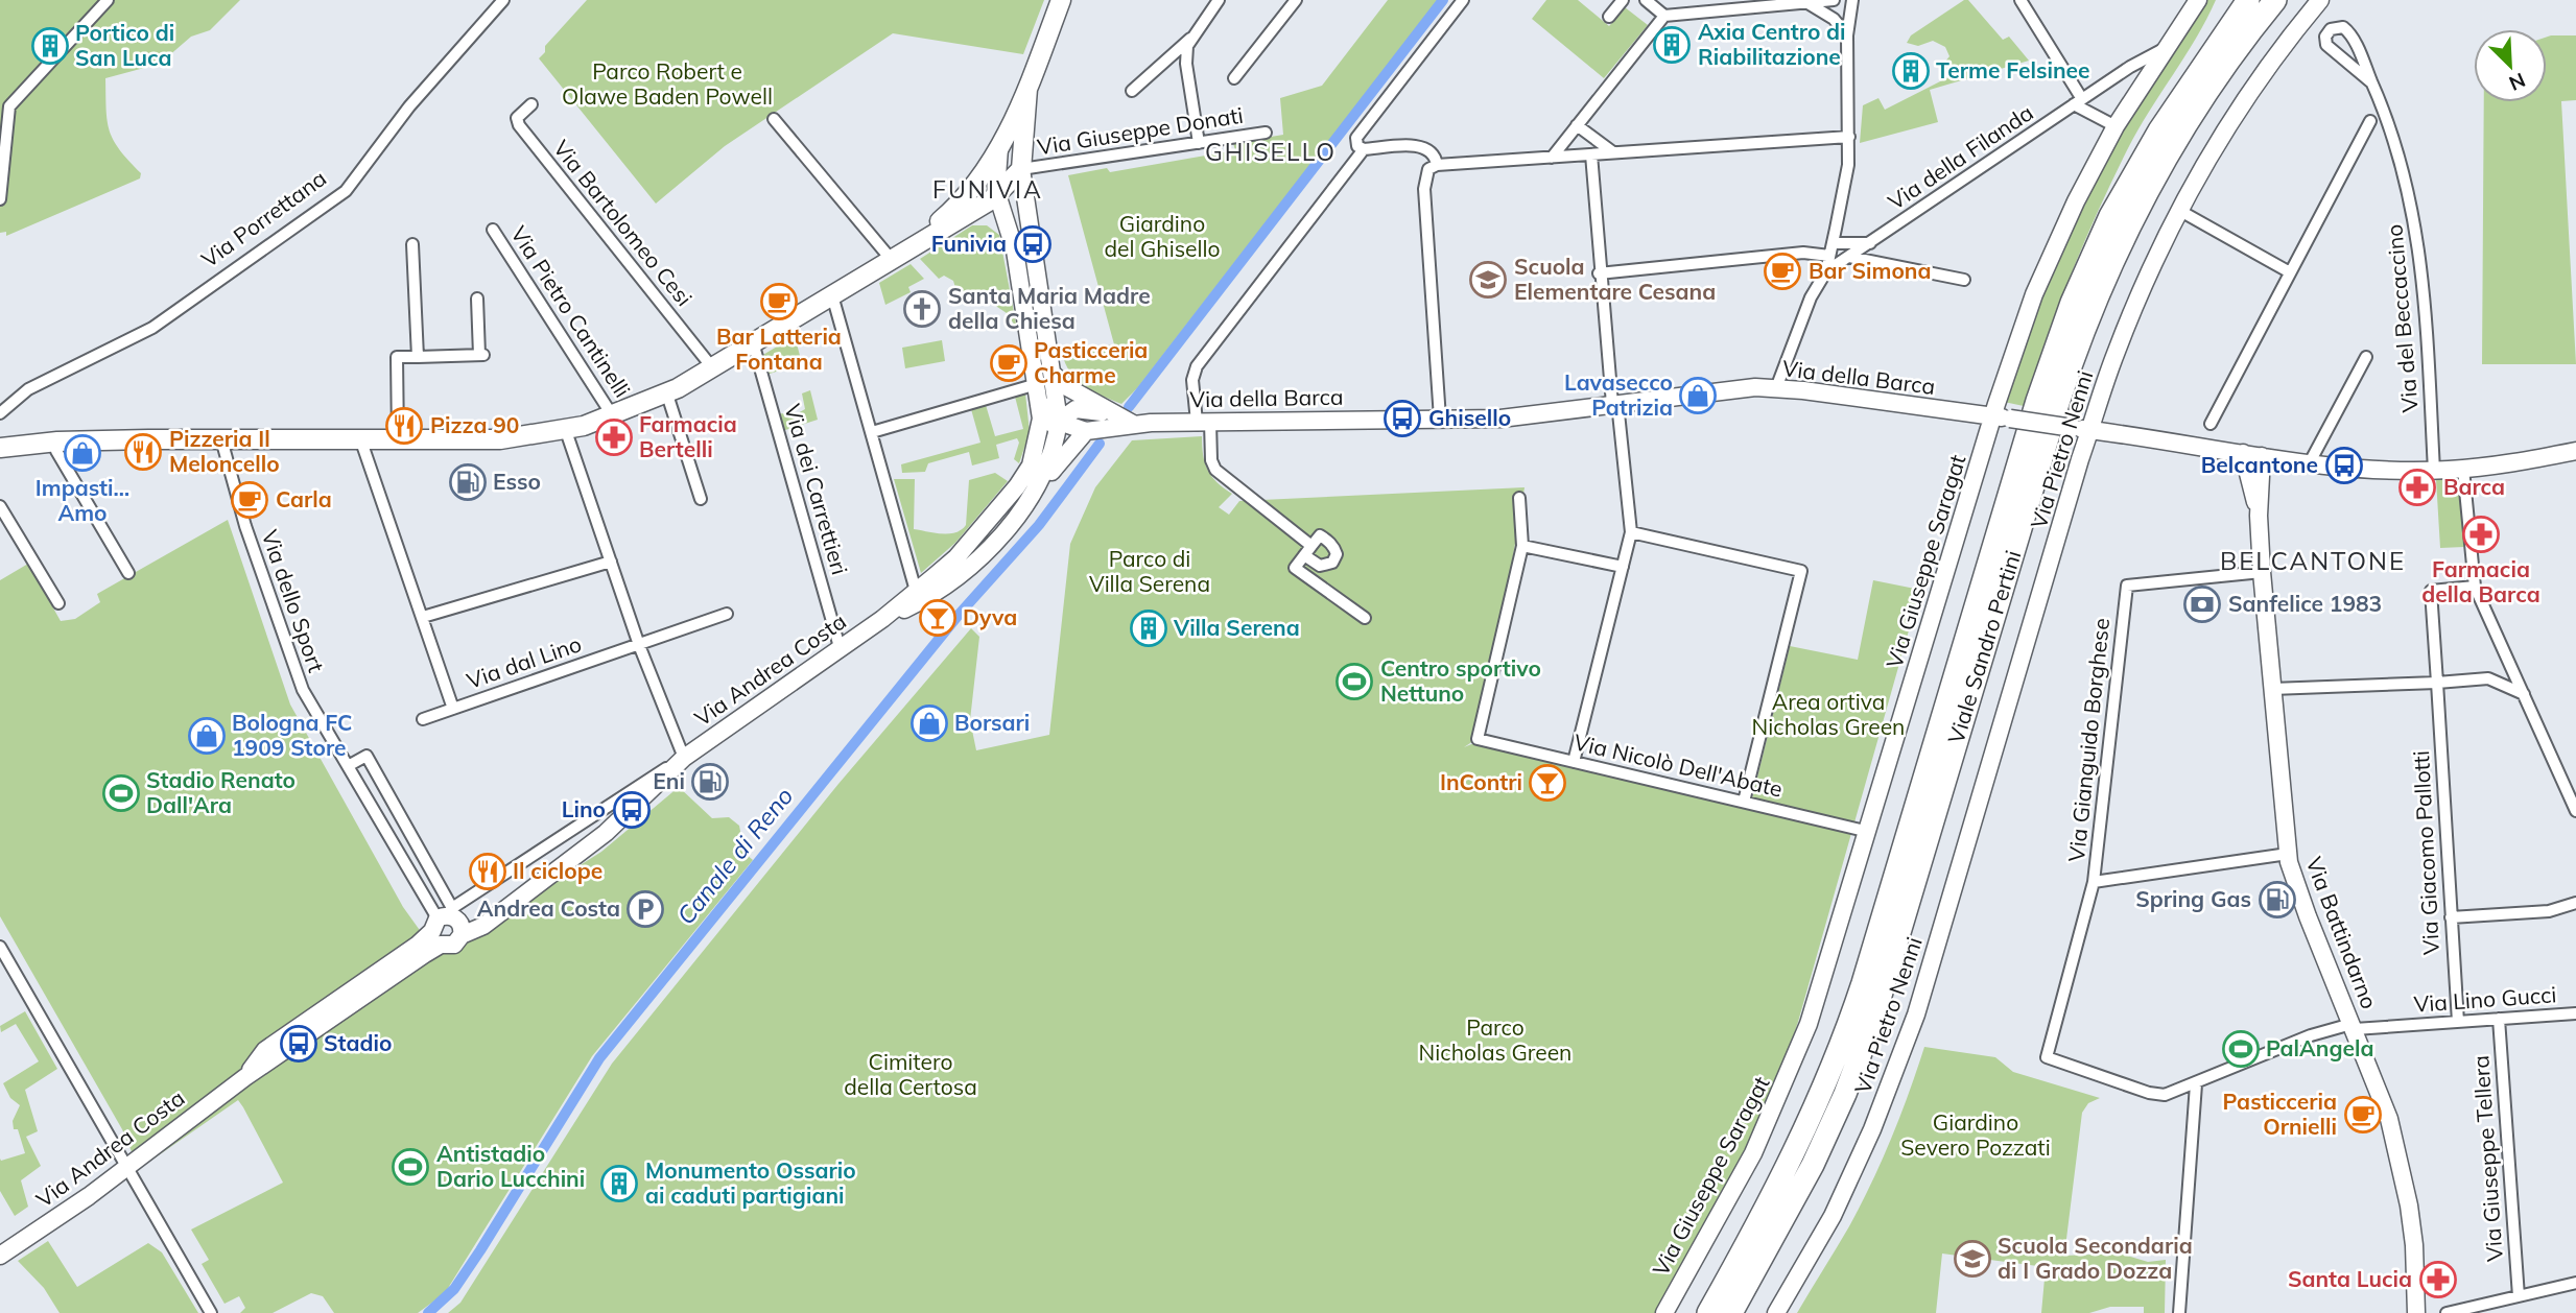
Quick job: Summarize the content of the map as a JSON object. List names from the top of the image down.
{
  "streets": {
    "highway": ["Viale Sandro Pertini"],
    "street": [
      "Via Giuseppe Donati",
      "Via della Filanda",
      "Via Porrettana",
      "Via Bartolomeo Cesi",
      "Via Pietro Cantinelli",
      "Via del Beccaccino",
      "Via della Barca",
      "Via Pietro Nenni",
      "Via dei Carrettieri",
      "Via Giuseppe Saragat",
      "Via dello Sport",
      "Via dal Lino",
      "Via Andrea Costa",
      "Via Gianguido Borghese",
      "Via Nicolò Dell'Abate",
      "Via Giacomo Pallotti",
      "Via Battindarno",
      "Via Lino Gucci",
      "Via Giuseppe Tellera"
    ]
  },
  "crossings": [
    ["Via Giuseppe Donati", "Via Andrea Costa"],
    ["Via della Filanda", "Via della Barca"],
    ["Via della Filanda", "Via Giuseppe Saragat"],
    ["Via del Beccaccino", "Via della Barca"],
    ["Via della Barca", "Via Pietro Nenni"],
    ["Via della Barca", "Via Giuseppe Saragat"],
    ["Via della Barca", "Via Andrea Costa"],
    ["Via della Barca", "Via Battindarno"],
    ["Via dei Carrettieri", "Via Andrea Costa"],
    ["Via Giuseppe Saragat", "Via Nicolò Dell'Abate"],
    ["Via dello Sport", "Via Andrea Costa"],
    ["Via Gianguido Borghese", "Via Battindarno"],
    ["Via Gianguido Borghese", "Via Lino Gucci"],
    ["Via Giacomo Pallotti", "Via Lino Gucci"],
    ["Via Battindarno", "Via Lino Gucci"],
    ["Via Lino Gucci", "Via Giuseppe Tellera"]
  ],
  "districts": ["GHISELLO", "FUNIVIA", "BELCANTONE"],
  "water": ["Canale di Reno"],
  "parks": [
    "Parco Robert e Olawe Baden Powell",
    "Giardino del Ghisello",
    "Parco di Villa Serena",
    "Area ortiva Nicholas Green",
    "Parco Nicholas Green",
    "Cimitero della Certosa",
    "Giardino Severo Pozzati"
  ],
  "places": {
    "building": [
      "Axia Centro di Riabilitazione",
      "Portico di San Luca",
      "Terme Felsinee",
      "Villa Serena",
      "Monumento Ossario ai caduti partigiani"
    ],
    "bus stop": [
      "Funivia",
      "Ghisello",
      "Belcantone",
      "Lino",
      "Stadio"
    ],
    "cafe": [
      "Bar Simona",
      "Bar Latteria Fontana",
      "Pasticceria Charme",
      "Carla",
      "Pasticceria Ornielli"
    ],
    "school or university": ["Scuola Elementare Cesana", "Scuola Secondaria di I Grado Dozza"],
    "church": ["Santa Maria Madre della Chiesa"],
    "shop": [
      "Lavasecco Patrizia",
      "Impasti… Amo",
      "Borsari",
      "Bologna FC 1909 Store"
    ],
    "restaurant": ["Pizza 90", "Pizzeria Il Meloncello", "Il ciclope"],
    "pharmacy": [
      "Farmacia Bertelli",
      "Barca",
      "Farmacia della Barca",
      "Santa Lucia"
    ],
    "fuel station": ["Esso", "Eni", "Spring Gas"],
    "bank": ["Sanfelice 1983"],
    "bar": ["Dyva", "InContri"],
    "sports": [
      "Centro sportivo Nettuno",
      "Stadio Renato Dall'Ara",
      "PalAngela",
      "Antistadio Dario Lucchini"
    ],
    "parking": ["Andrea Costa"]
  },
  "north": "bottom right"
}
